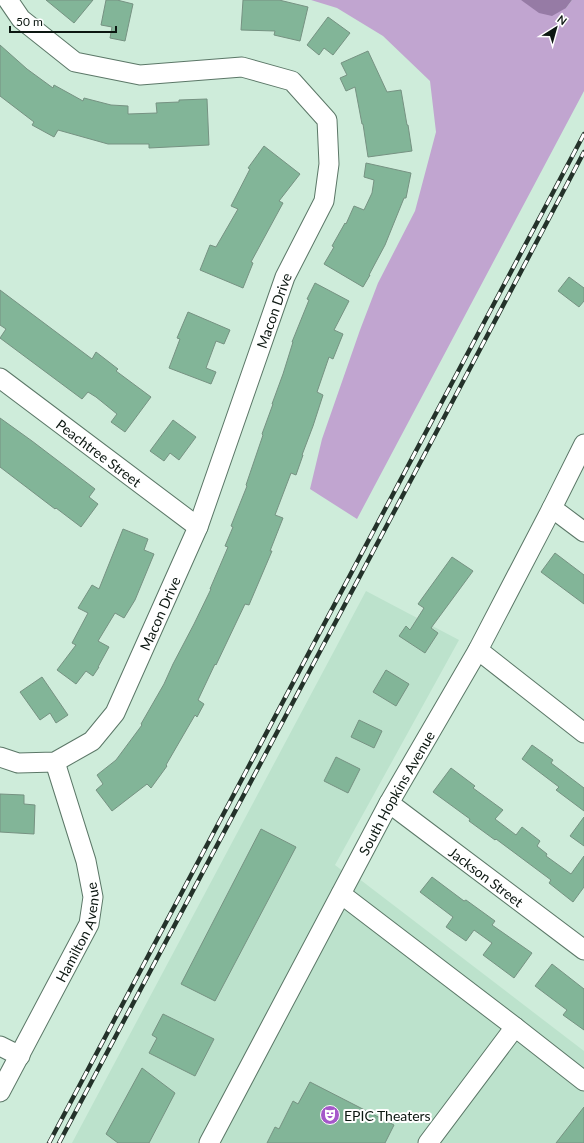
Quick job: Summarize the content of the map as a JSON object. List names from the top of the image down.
{
  "streets": {
    "street": [
      "Macon Drive",
      "Peachtree Street",
      "South Hopkins Avenue",
      "Jackson Street",
      "Hamilton Avenue"
    ]
  },
  "crossings": [
    ["Macon Drive", "Peachtree Street"],
    ["Macon Drive", "Hamilton Avenue"],
    ["South Hopkins Avenue", "Jackson Street"]
  ],
  "places": {
    "theatre": ["EPIC Theaters"]
  },
  "scale_bar": "50 m",
  "north": "top right"
}
